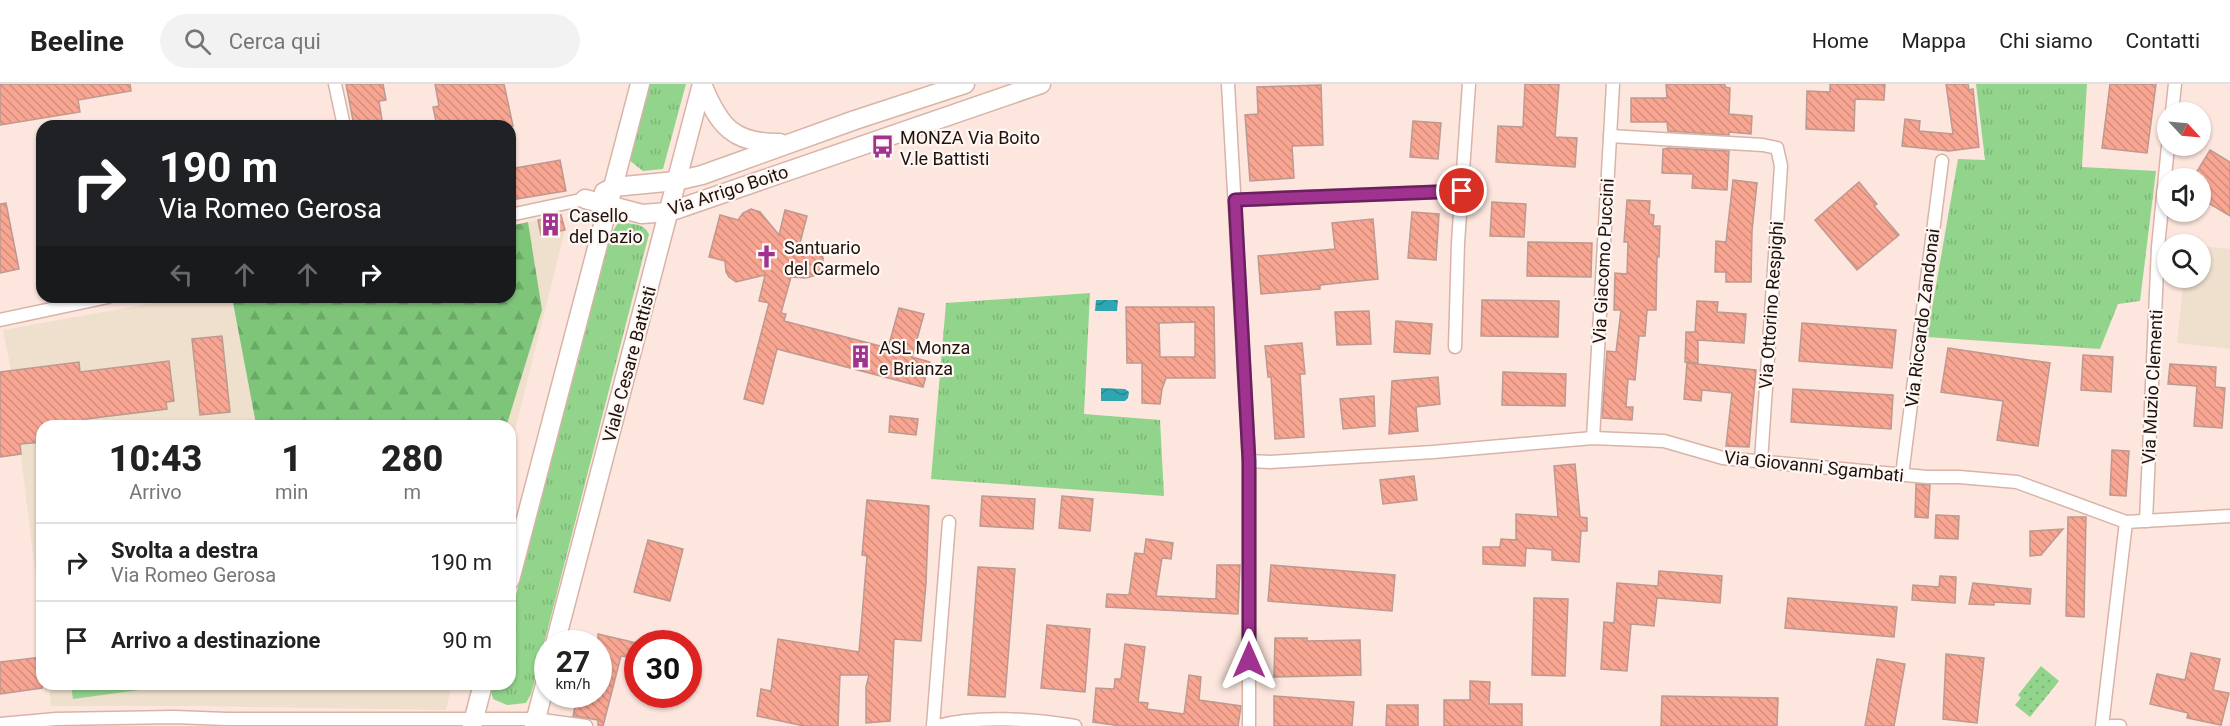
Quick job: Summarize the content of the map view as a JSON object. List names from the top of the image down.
{
  "streets": {
    "main road": ["Via Arrigo Boito", "Viale Cesare Battisti"],
    "street": [
      "Via Giacomo Puccini",
      "Via Ottorino Respighi",
      "Via Riccardo Zandonai",
      "Via Muzio Clementi",
      "Via Giovanni Sgambati"
    ]
  },
  "crossings": [
    ["Via Arrigo Boito", "Viale Cesare Battisti"],
    ["Via Giacomo Puccini", "Via Ottorino Respighi"],
    ["Via Giacomo Puccini", "Via Giovanni Sgambati"],
    ["Via Ottorino Respighi", "Via Giovanni Sgambati"],
    ["Via Riccardo Zandonai", "Via Giovanni Sgambati"],
    ["Via Muzio Clementi", "Via Giovanni Sgambati"]
  ],
  "places": {
    "bus stop": ["MONZA Via Boito V.le Battisti"],
    "building": ["Casello del Dazio", "ASL Monza e Brianza"],
    "church": ["Santuario del Carmelo"]
  },
  "north": "bottom right",
  "page": {
    "header": "Beeline",
    "search": "Cerca qui",
    "nav": [
      "Home",
      "Mappa",
      "Chi siamo",
      "Contatti"
    ],
    "turn": ["190 m", "Via Romeo Gerosa"],
    "eta": [
      "10:43",
      "Arrivo",
      "1",
      "min",
      "280",
      "m"
    ],
    "list": [
      {
        "name": "Svolta a destra",
        "note": "Via Romeo Gerosa",
        "value": "190 m"
      },
      {
        "name": "Arrivo a destinazione",
        "value": "90 m"
      }
    ],
    "speed": "27 km/h",
    "limit": "30"
  }
}
